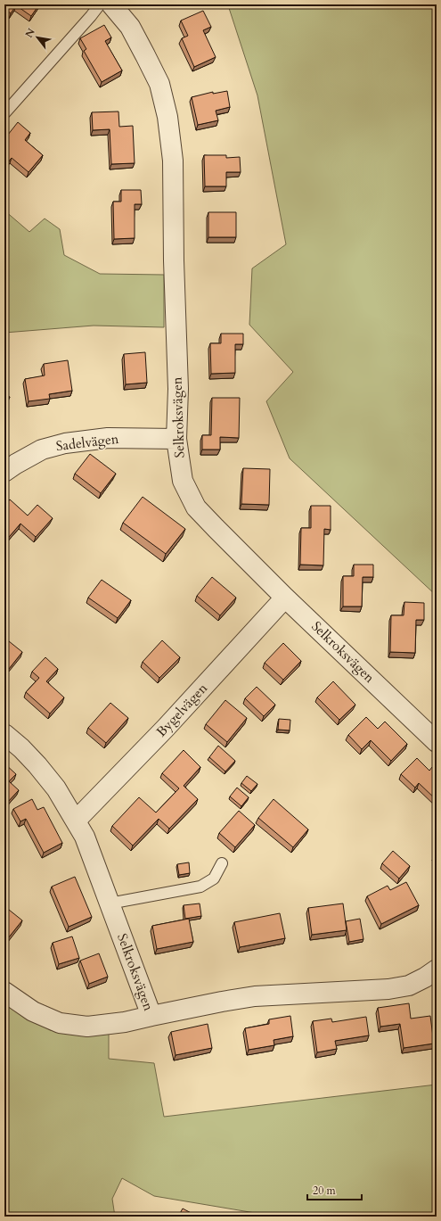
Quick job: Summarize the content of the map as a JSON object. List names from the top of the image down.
{
  "streets": {
    "street": ["Selkroksvägen", "Sadelvägen", "Bygelvägen"]
  },
  "crossings": [
    ["Selkroksvägen", "Sadelvägen"],
    ["Selkroksvägen", "Bygelvägen"]
  ],
  "scale_bar": "20 m",
  "north": "top left"
}
